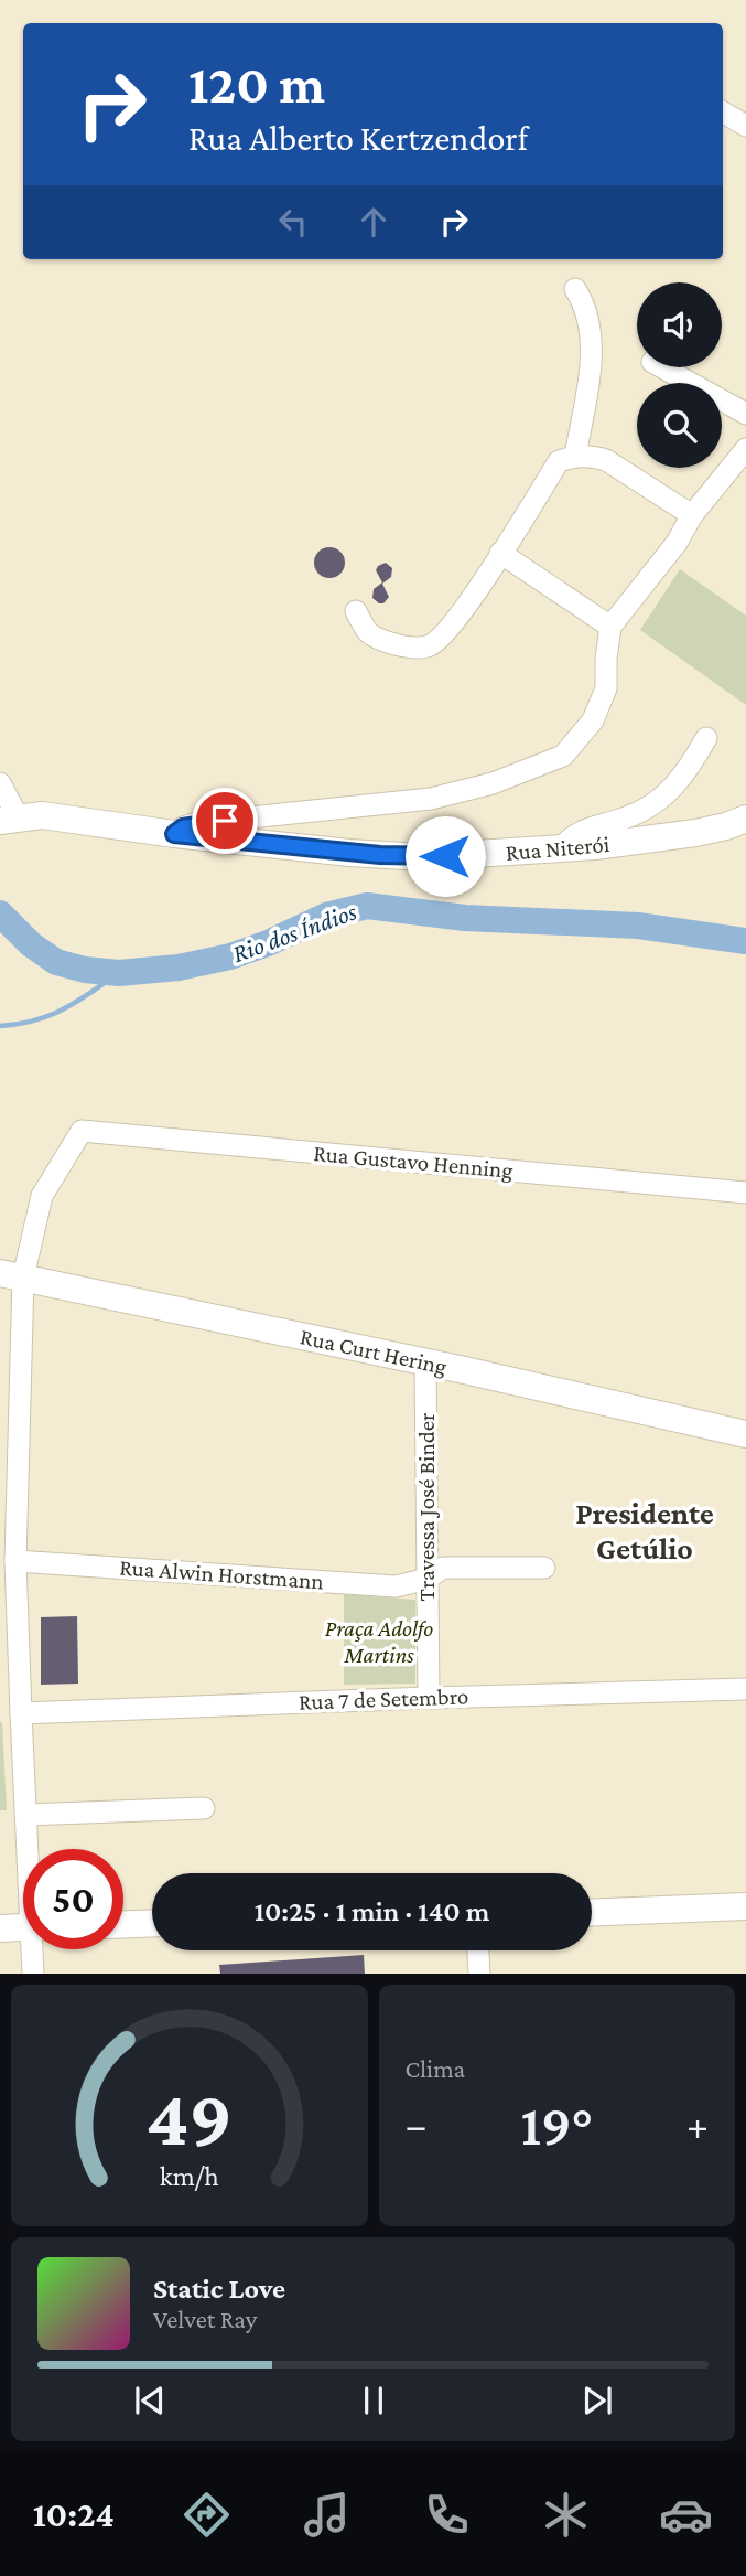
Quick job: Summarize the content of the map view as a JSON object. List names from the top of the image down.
{
  "streets": {
    "main road": ["Rua Niterói", "Rua Curt Hering"],
    "street": [
      "Rua Gustavo Henning",
      "Travessa José Binder",
      "Rua Alwin Horstmann",
      "Rua 7 de Setembro"
    ]
  },
  "crossings": [
    ["Rua Gustavo Henning", "Rua Curt Hering"],
    ["Rua Curt Hering", "Travessa José Binder"],
    ["Travessa José Binder", "Rua Alwin Horstmann"],
    ["Travessa José Binder", "Rua 7 de Setembro"]
  ],
  "districts": ["Presidente Getúlio"],
  "water": ["Rio dos Índios"],
  "parks": ["Praça Adolfo Martins"],
  "page": {
    "turn": ["120 m", "Rua Alberto Kertzendorf"],
    "limit": "50",
    "trip": "10:25 · 1 min · 140 m",
    "tile": "Clima",
    "heat": ["−", "19°", "+"],
    "song": ["Static Love", "Velvet Ray"],
    "tabs": "10:24",
    "gauge": ["49", "km/h"]
  }
}
